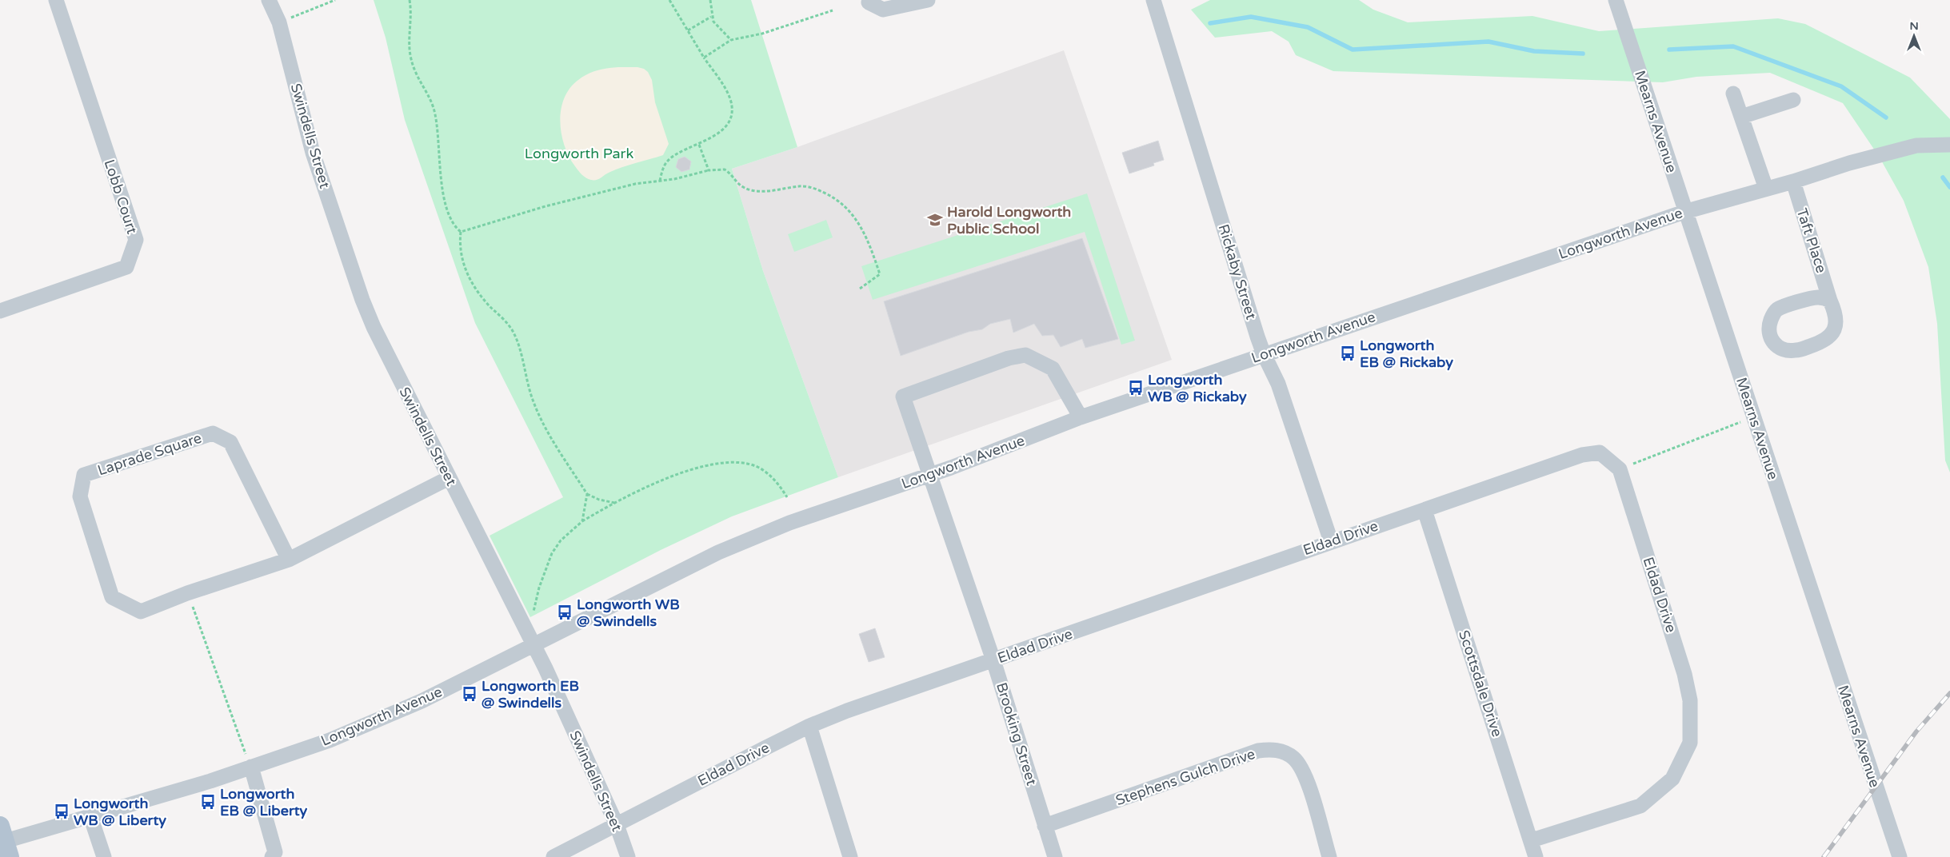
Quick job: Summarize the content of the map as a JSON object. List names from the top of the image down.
{
  "streets": {
    "street": [
      "Mearns Avenue",
      "Swindells Street",
      "Lobb Court",
      "Longworth Avenue",
      "Taft Place",
      "Rickaby Street",
      "Laprade Square",
      "Eldad Drive",
      "Scottsdale Drive",
      "Brooking Street",
      "Stephens Gulch Drive"
    ]
  },
  "crossings": [
    ["Mearns Avenue", "Longworth Avenue"],
    ["Swindells Street", "Longworth Avenue"],
    ["Swindells Street", "Laprade Square"],
    ["Swindells Street", "Eldad Drive"],
    ["Longworth Avenue", "Taft Place"],
    ["Longworth Avenue", "Rickaby Street"],
    ["Longworth Avenue", "Brooking Street"],
    ["Rickaby Street", "Eldad Drive"],
    ["Eldad Drive", "Scottsdale Drive"],
    ["Eldad Drive", "Brooking Street"],
    ["Brooking Street", "Stephens Gulch Drive"]
  ],
  "parks": ["Longworth Park"],
  "places": {
    "school or university": ["Harold Longworth Public School"],
    "bus stop": [
      "Longworth EB @ Rickaby",
      "Longworth WB @ Rickaby",
      "Longworth WB @ Swindells",
      "Longworth EB @ Swindells",
      "Longworth EB @ Liberty",
      "Longworth WB @ Liberty"
    ]
  },
  "north": "top"
}
